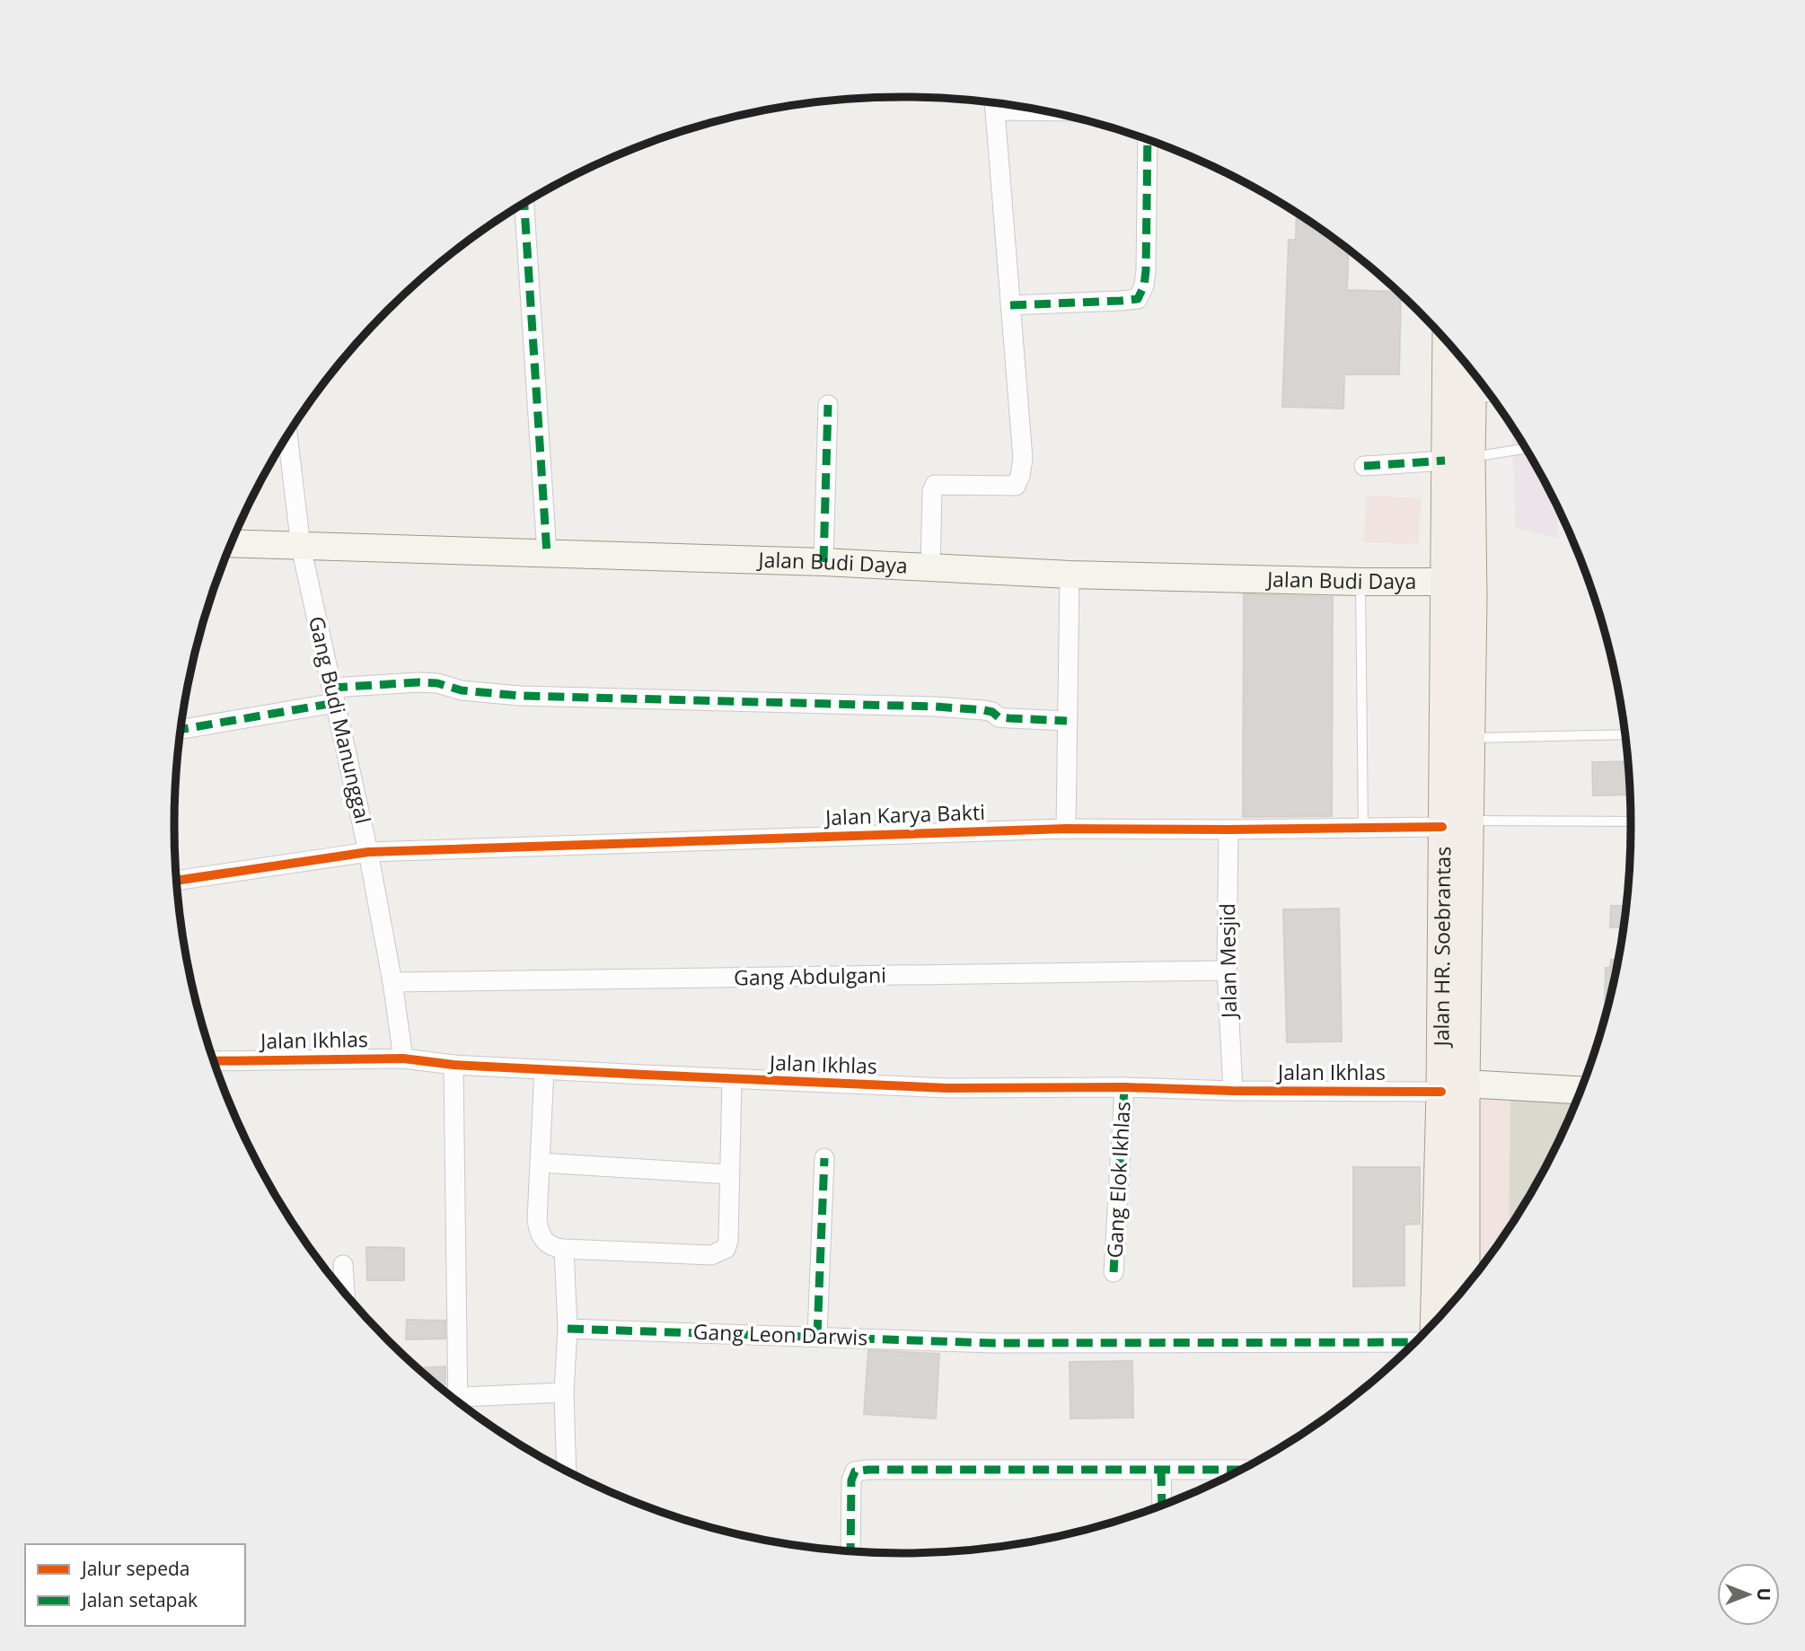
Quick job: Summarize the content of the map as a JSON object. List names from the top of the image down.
{
  "streets": {
    "main road": ["Jalan HR. Soebrantas"],
    "street": [
      "Jalan Budi Daya",
      "Gang Budi Manunggal",
      "Jalan Karya Bakti",
      "Jalan Mesjid",
      "Gang Abdulgani",
      "Jalan Ikhlas",
      "Gang Elok Ikhlas",
      "Gang Leon Darwis"
    ]
  },
  "crossings": [
    ["Jalan Budi Daya", "Gang Budi Manunggal"],
    ["Jalan Budi Daya", "Jalan HR. Soebrantas"],
    ["Gang Budi Manunggal", "Jalan Karya Bakti"],
    ["Gang Budi Manunggal", "Gang Abdulgani"],
    ["Gang Budi Manunggal", "Jalan Ikhlas"],
    ["Jalan Karya Bakti", "Jalan HR. Soebrantas"],
    ["Jalan Karya Bakti", "Jalan Mesjid"],
    ["Jalan HR. Soebrantas", "Jalan Ikhlas"],
    ["Jalan Mesjid", "Gang Abdulgani"],
    ["Jalan Mesjid", "Jalan Ikhlas"],
    ["Jalan Ikhlas", "Gang Elok Ikhlas"]
  ],
  "legend": ["Jalur sepeda", "Jalan setapak"],
  "north": "right"
}
